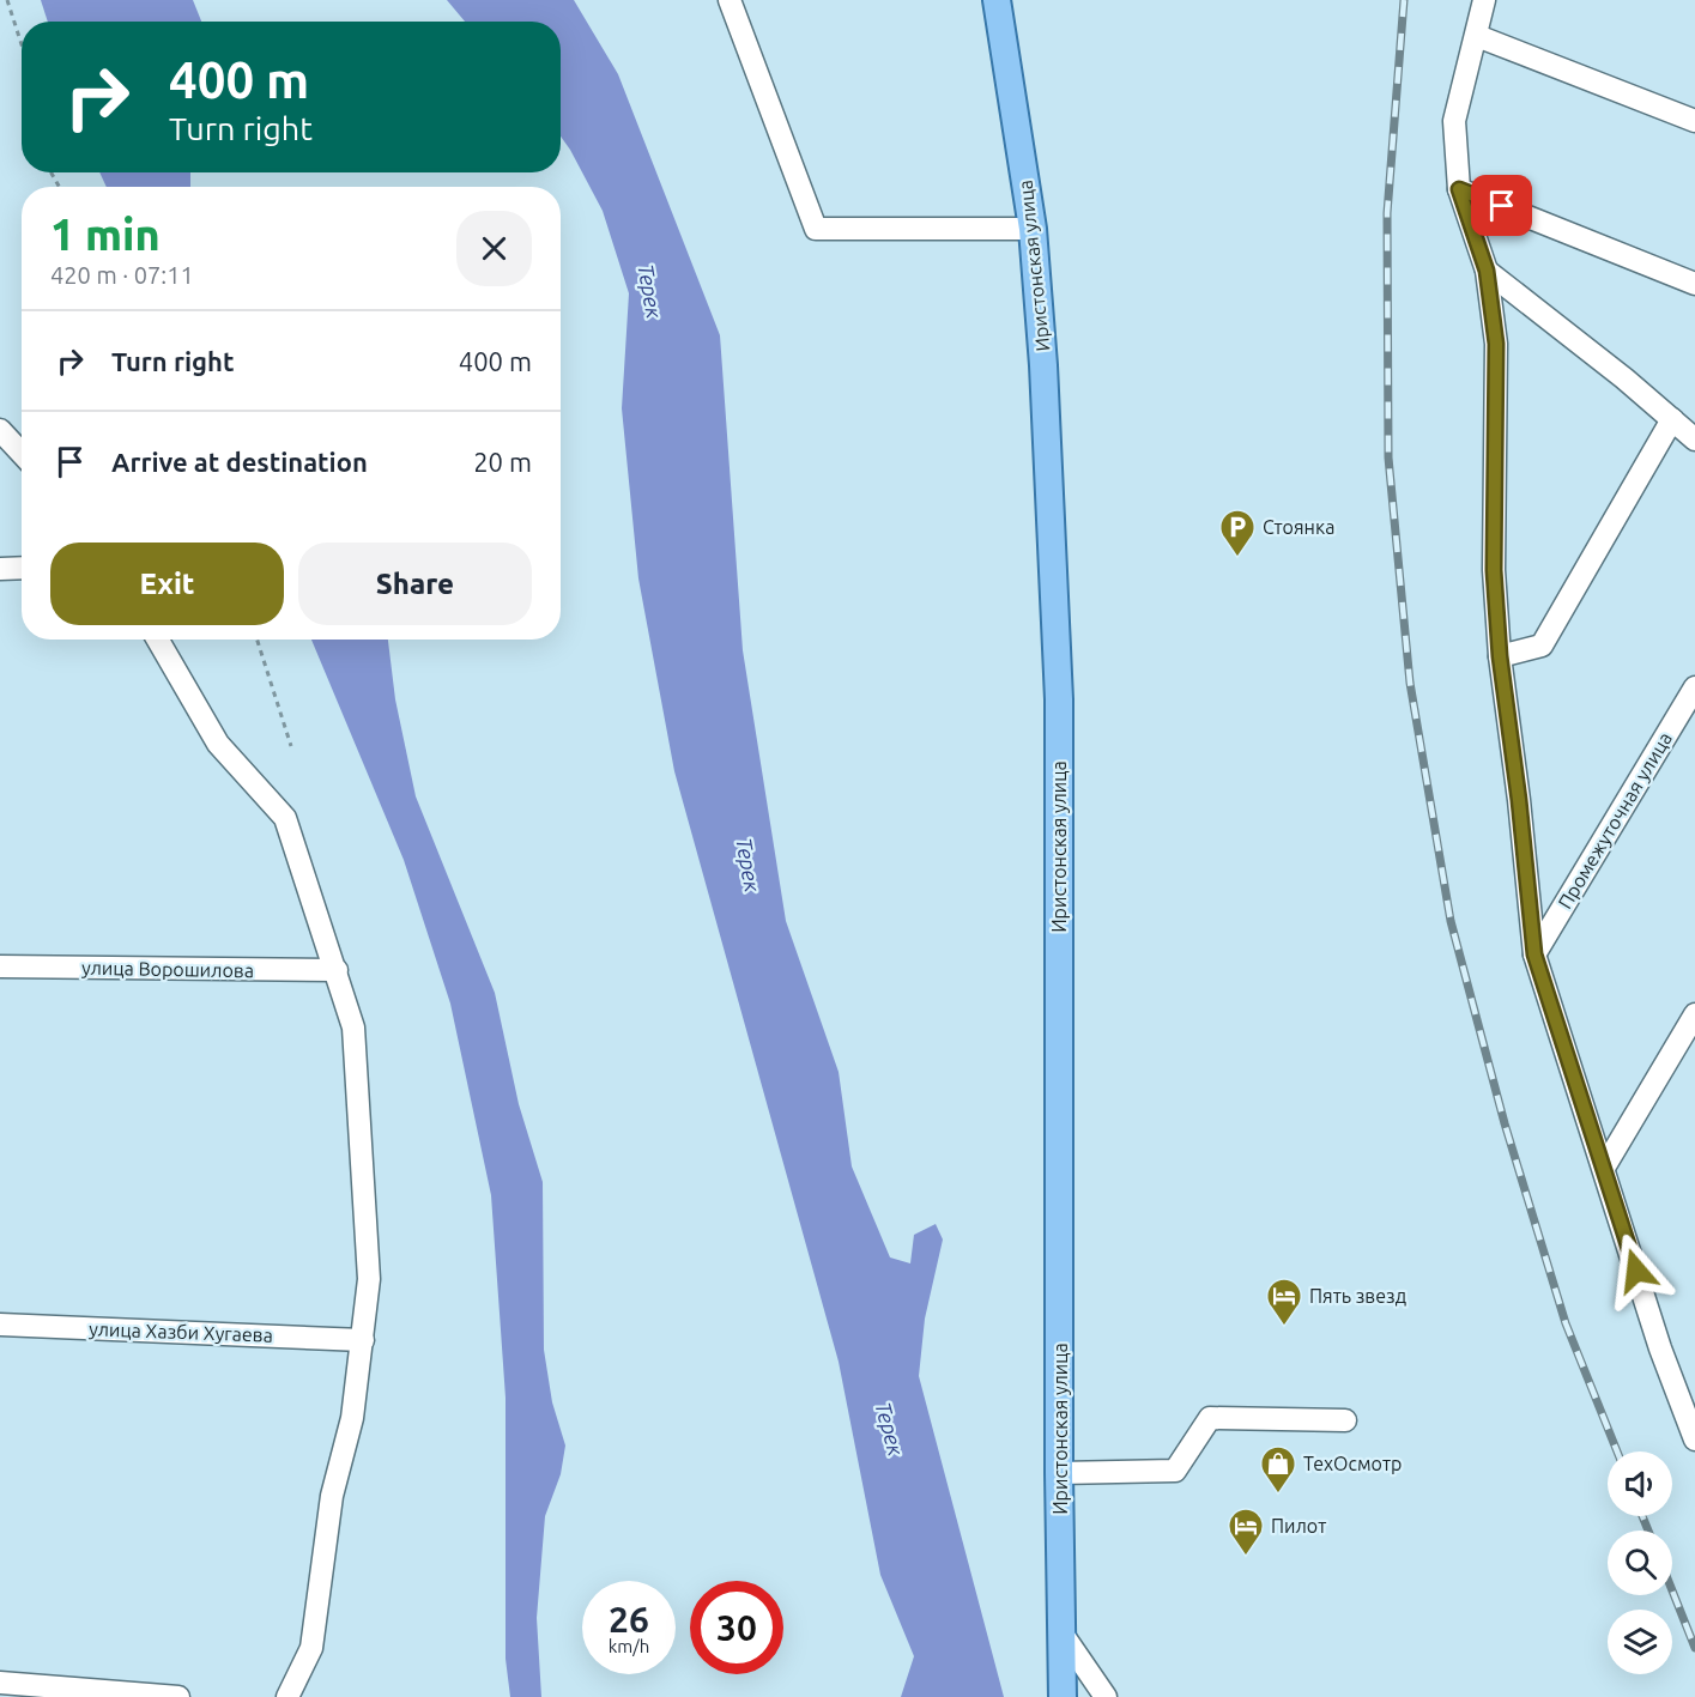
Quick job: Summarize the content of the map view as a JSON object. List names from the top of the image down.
{
  "streets": {
    "main road": ["Иристонская улица"],
    "street": ["Промежуточная улица", "улица Ворошилова", "улица Хазби Хугаева"]
  },
  "water": ["Терек"],
  "places": {
    "parking": ["Стоянка"],
    "hotel": ["Пять звезд", "Пилот"],
    "shop": ["ТехОсмотр"]
  },
  "page": {
    "turn": ["400 m", "Turn right"],
    "heading": ["1 min", "420 m · 07:11"],
    "list": [
      {
        "name": "Turn right",
        "value": "400 m"
      },
      {
        "name": "Arrive at destination",
        "value": "20 m"
      }
    ],
    "buttons": ["Exit", "Share"],
    "speed": "26 km/h",
    "limit": "30"
  }
}
